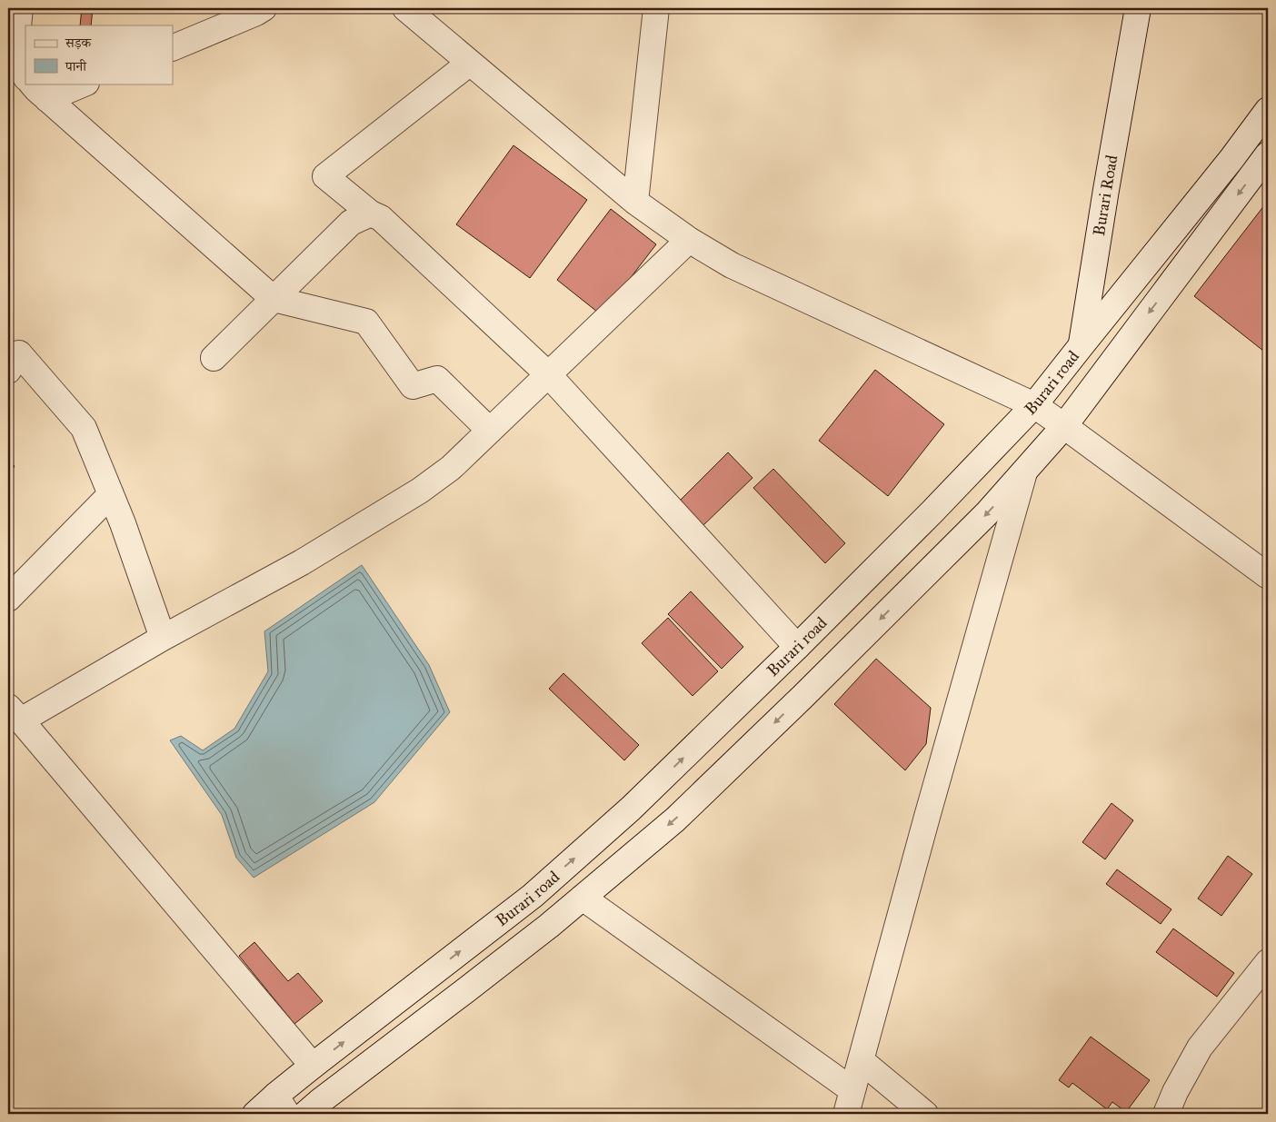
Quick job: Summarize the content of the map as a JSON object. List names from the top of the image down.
{
  "streets": {
    "street": ["Burari Road", "Burari road"]
  },
  "crossings": [
    ["Burari Road", "Burari road"]
  ],
  "legend": ["सड़क", "पानी"]
}
